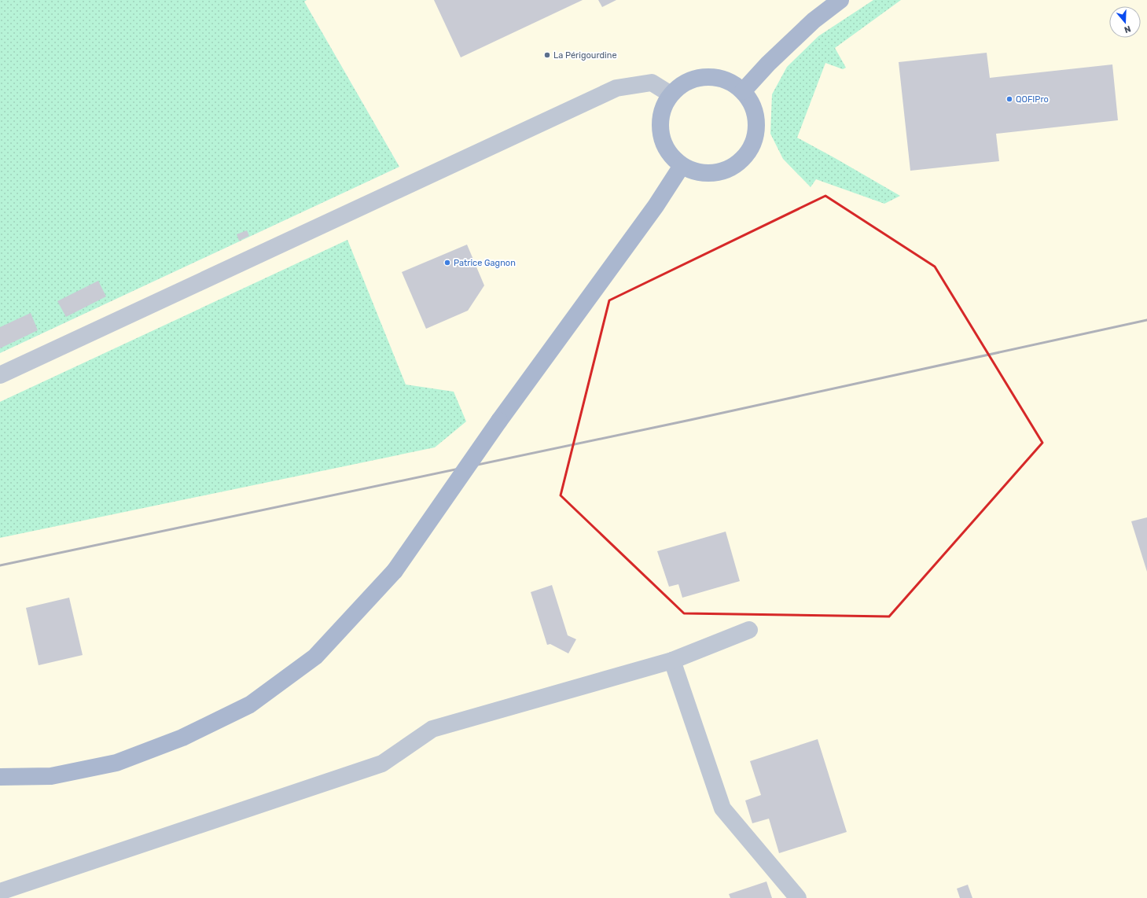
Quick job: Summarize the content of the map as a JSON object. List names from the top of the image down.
{
  "places": ["La Périgourdine", "QOFIPro", "Patrice Gagnon"],
  "north": "bottom"
}
